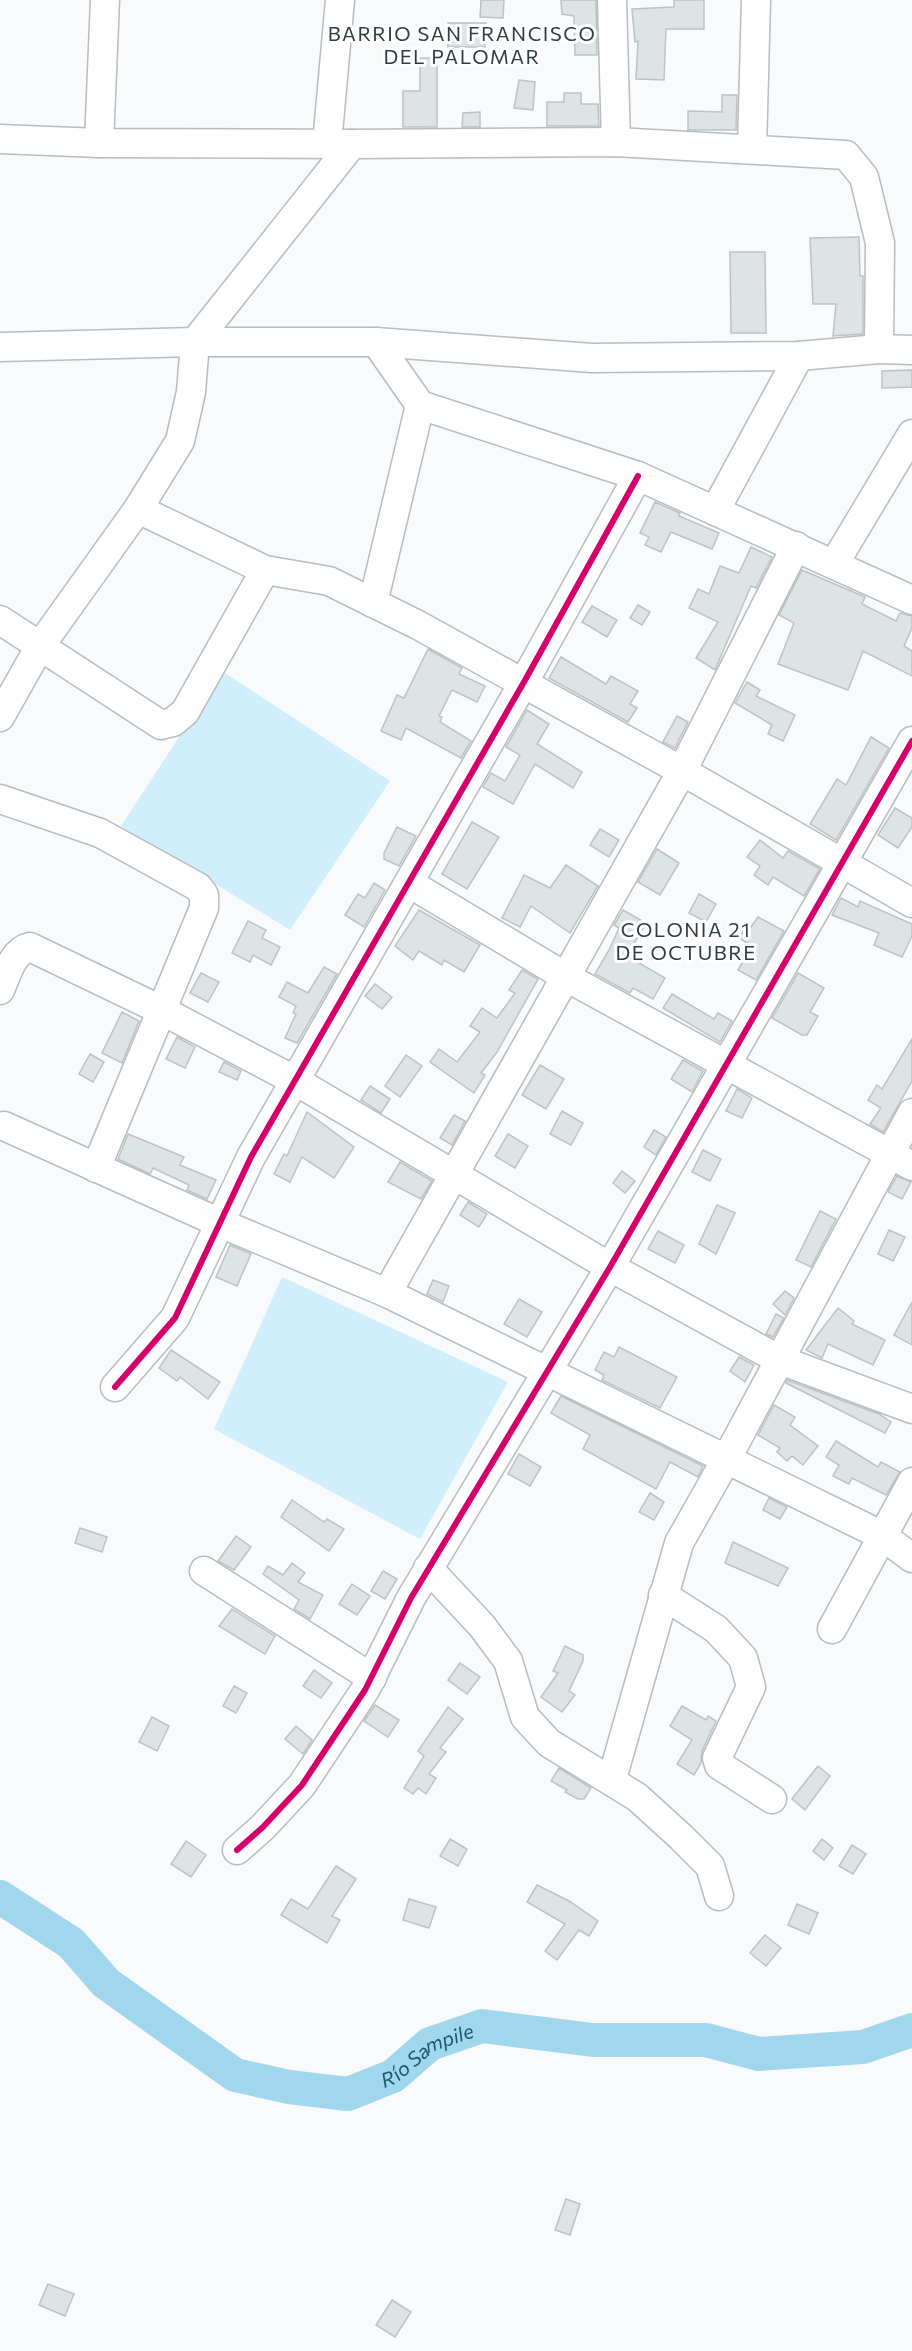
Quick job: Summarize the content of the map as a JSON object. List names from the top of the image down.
{
  "districts": ["BARRIO SAN FRANCISCO DEL PALOMAR", "COLONIA 21 DE OCTUBRE"],
  "water": ["Río Sampile"]
}
